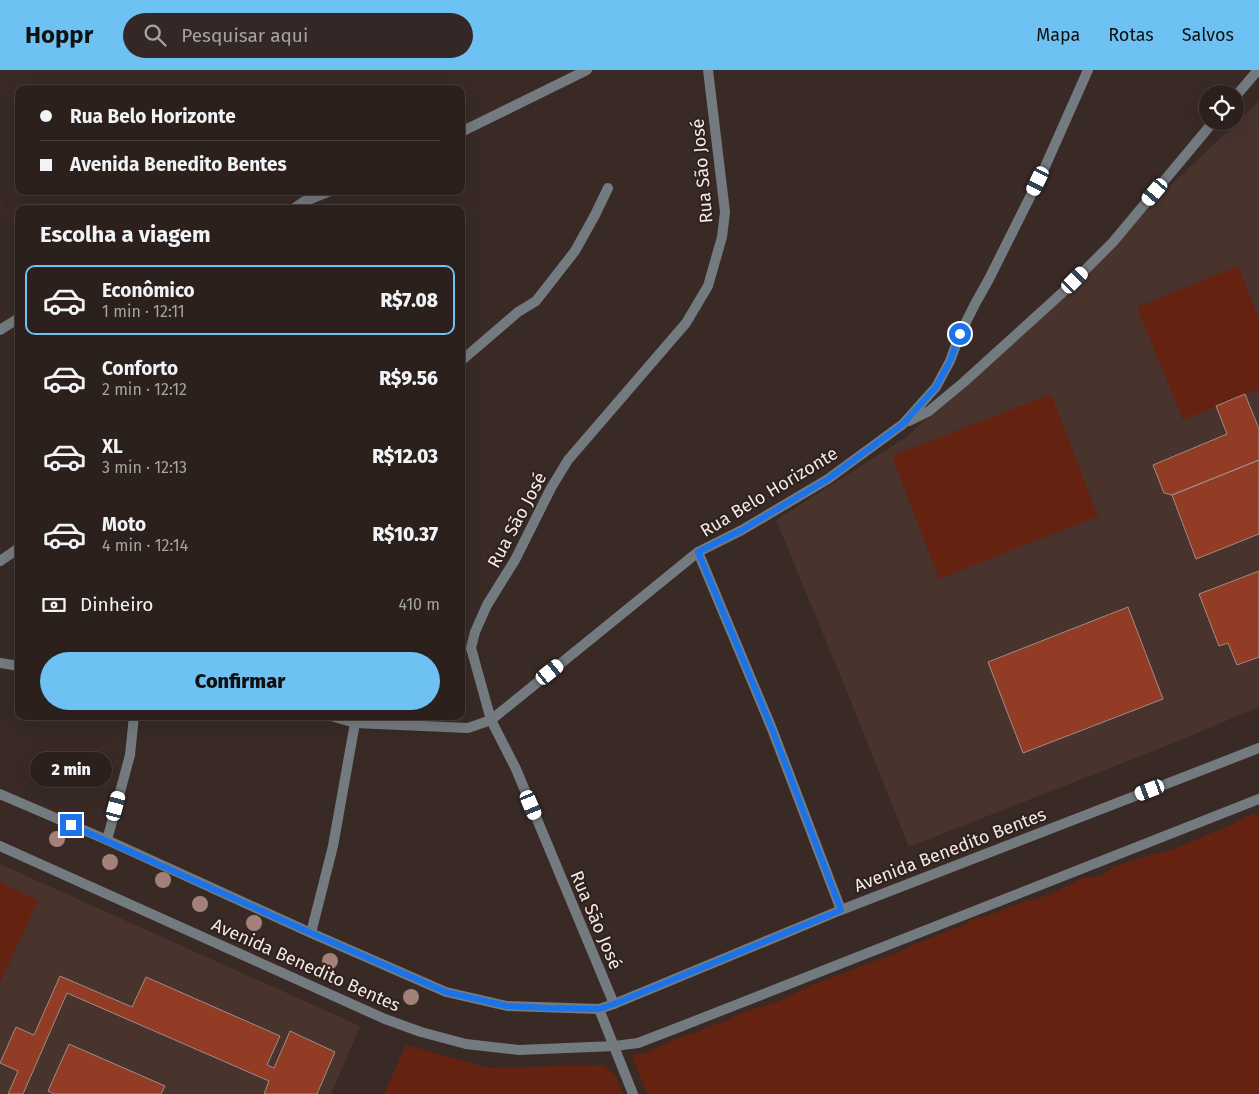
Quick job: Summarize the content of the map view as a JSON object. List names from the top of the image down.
{
  "streets": {
    "street": ["Rua São José", "Rua Belo Horizonte", "Avenida Benedito Bentes"]
  },
  "crossings": [
    ["Rua São José", "Rua Belo Horizonte"],
    ["Rua São José", "Avenida Benedito Bentes"]
  ],
  "page": {
    "header": "Hoppr",
    "search": "Pesquisar aqui",
    "nav": ["Mapa", "Rotas", "Salvos"],
    "banner": ["Rua Belo Horizonte", "Avenida Benedito Bentes"],
    "heading": "Escolha a viagem",
    "list": [
      {
        "name": "Econômico",
        "note": "1 min · 12:11",
        "value": "R$7.08"
      },
      {
        "name": "Conforto",
        "note": "2 min · 12:12",
        "value": "R$9.56"
      },
      {
        "name": "XL",
        "note": "3 min · 12:13",
        "value": "R$12.03"
      },
      {
        "name": "Moto",
        "note": "4 min · 12:14",
        "value": "R$10.37"
      }
    ],
    "pay": ["Dinheiro", "410 m"],
    "buttons": "Confirmar",
    "bubble": "2 min"
  }
}
